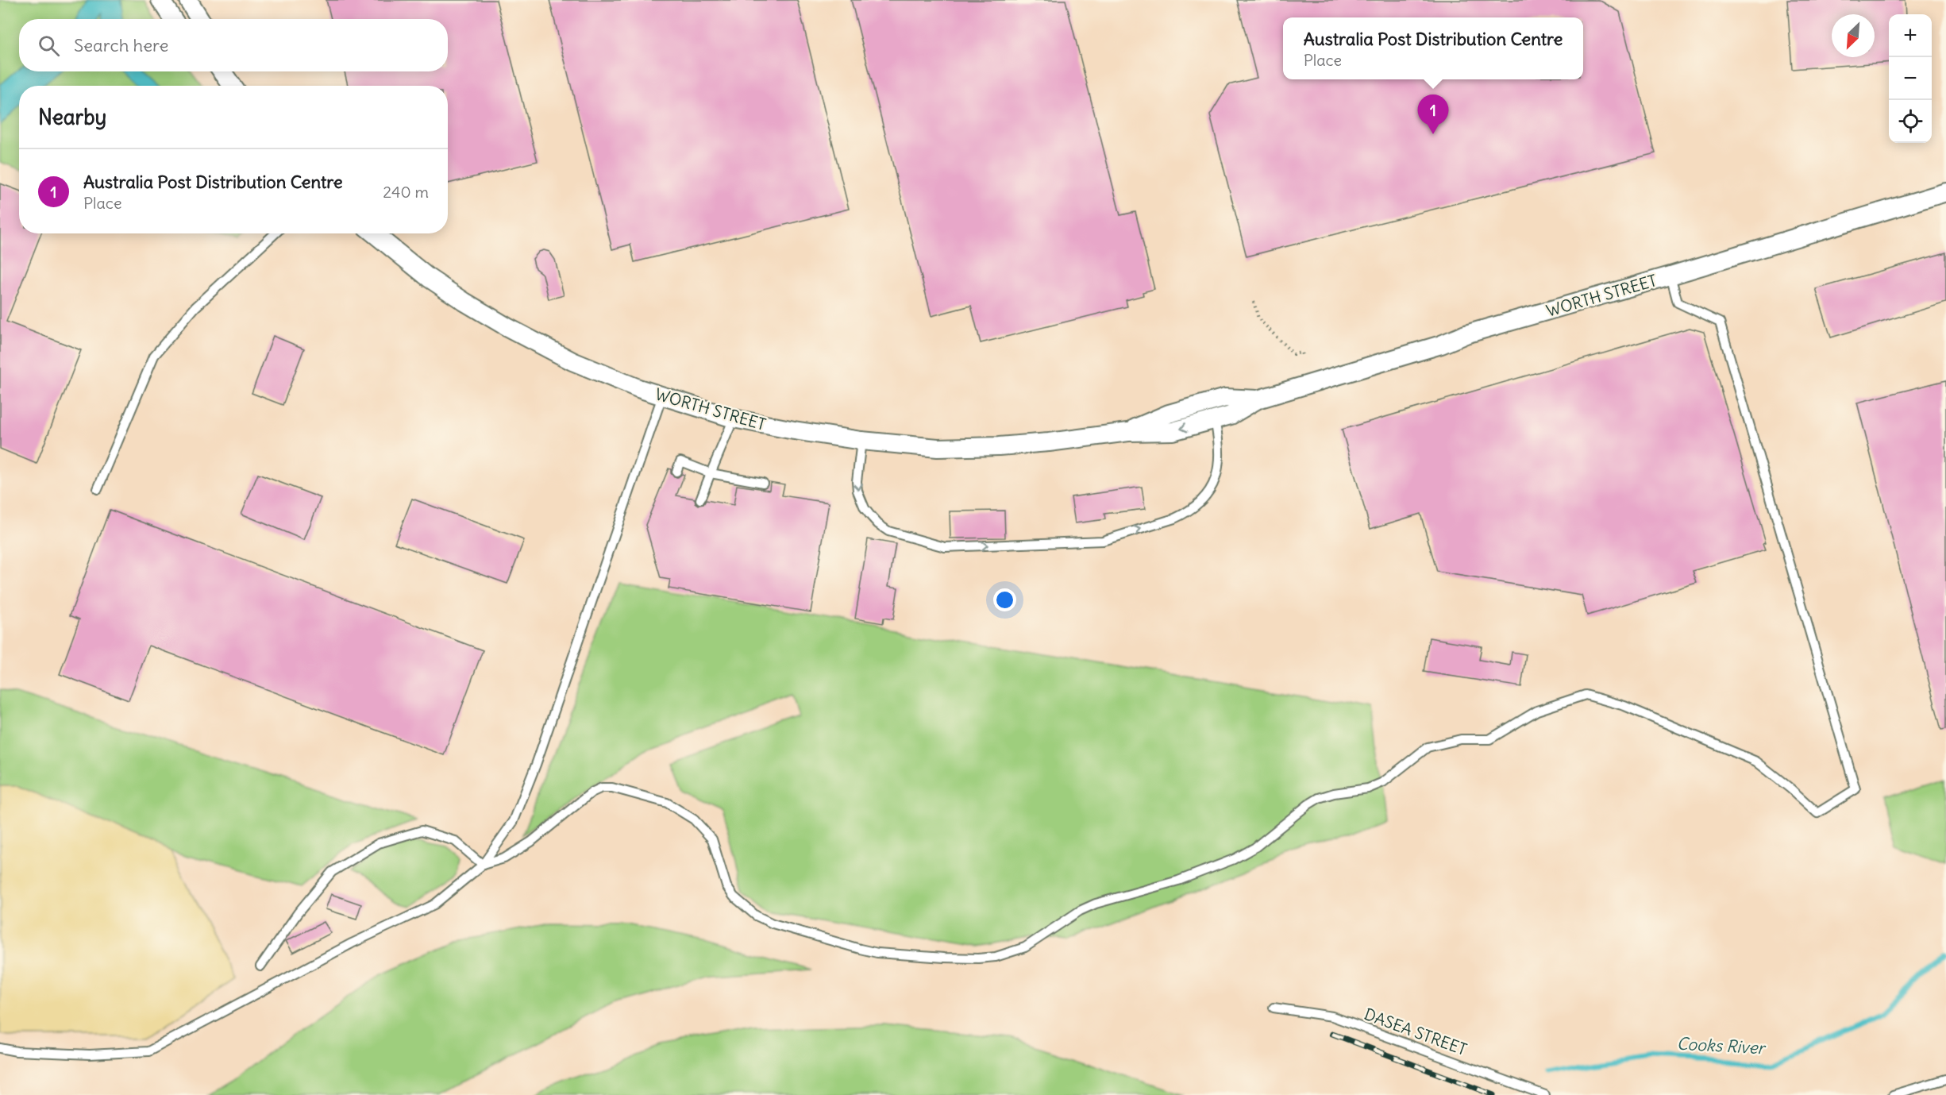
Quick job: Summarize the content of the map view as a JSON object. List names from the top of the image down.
{
  "streets": {
    "street": ["WORTH STREET"],
    "lane": ["DASEA STREET"]
  },
  "water": ["Cooks River"],
  "north": "bottom left",
  "page": {
    "map_buttons": ["+", "−"],
    "popup": ["Australia Post Distribution Centre", "Place"],
    "search": "Search here",
    "heading": "Nearby",
    "pins": "1",
    "list": [
      {
        "mark": "1",
        "name": "Australia Post Distribution Centre",
        "note": "Place",
        "value": "240 m"
      }
    ]
  }
}
